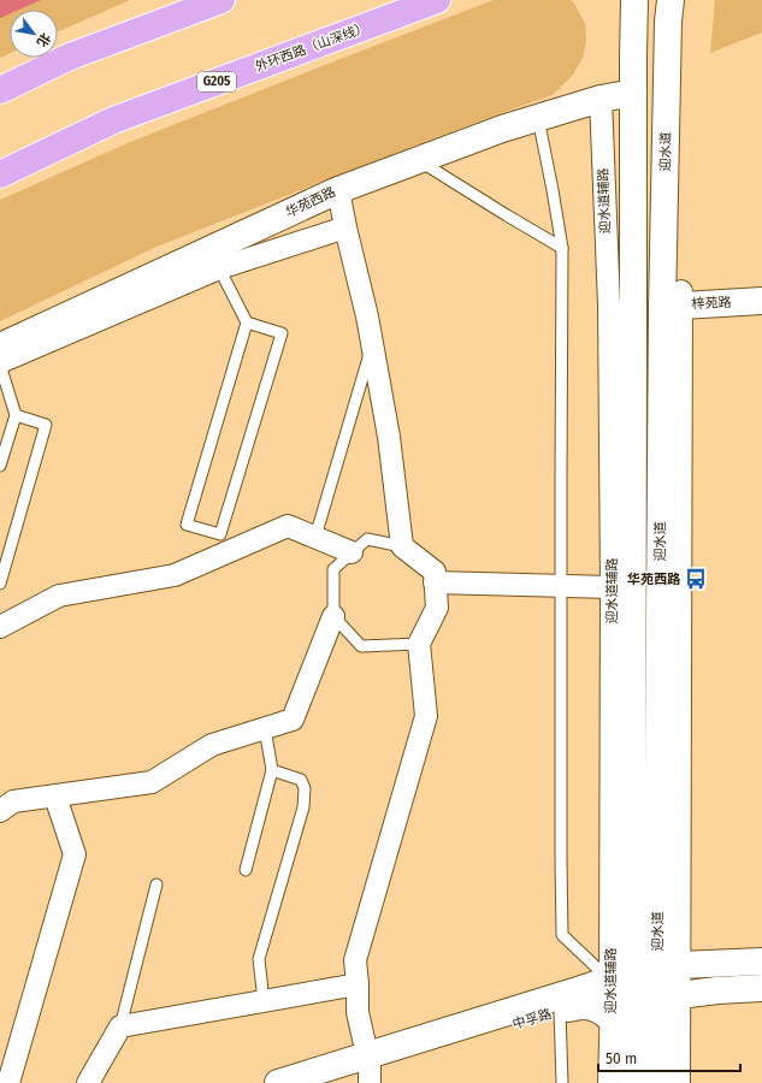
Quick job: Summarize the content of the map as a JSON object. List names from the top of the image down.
{
  "streets": {
    "highway": ["外环西路（山深线）", "G205"],
    "main road": [
      "迎水道",
      "华苑西路",
      "梓苑路",
      "中孚路"
    ],
    "street": ["迎水道辅路"]
  },
  "crossings": [
    ["迎水道", "迎水道辅路"],
    ["迎水道", "华苑西路"],
    ["迎水道", "梓苑路"],
    ["迎水道", "中孚路"],
    ["迎水道辅路", "华苑西路"],
    ["迎水道辅路", "中孚路"]
  ],
  "places": {
    "bus stop": ["华苑西路"]
  },
  "scale_bar": "50 m",
  "north": "bottom right"
}
